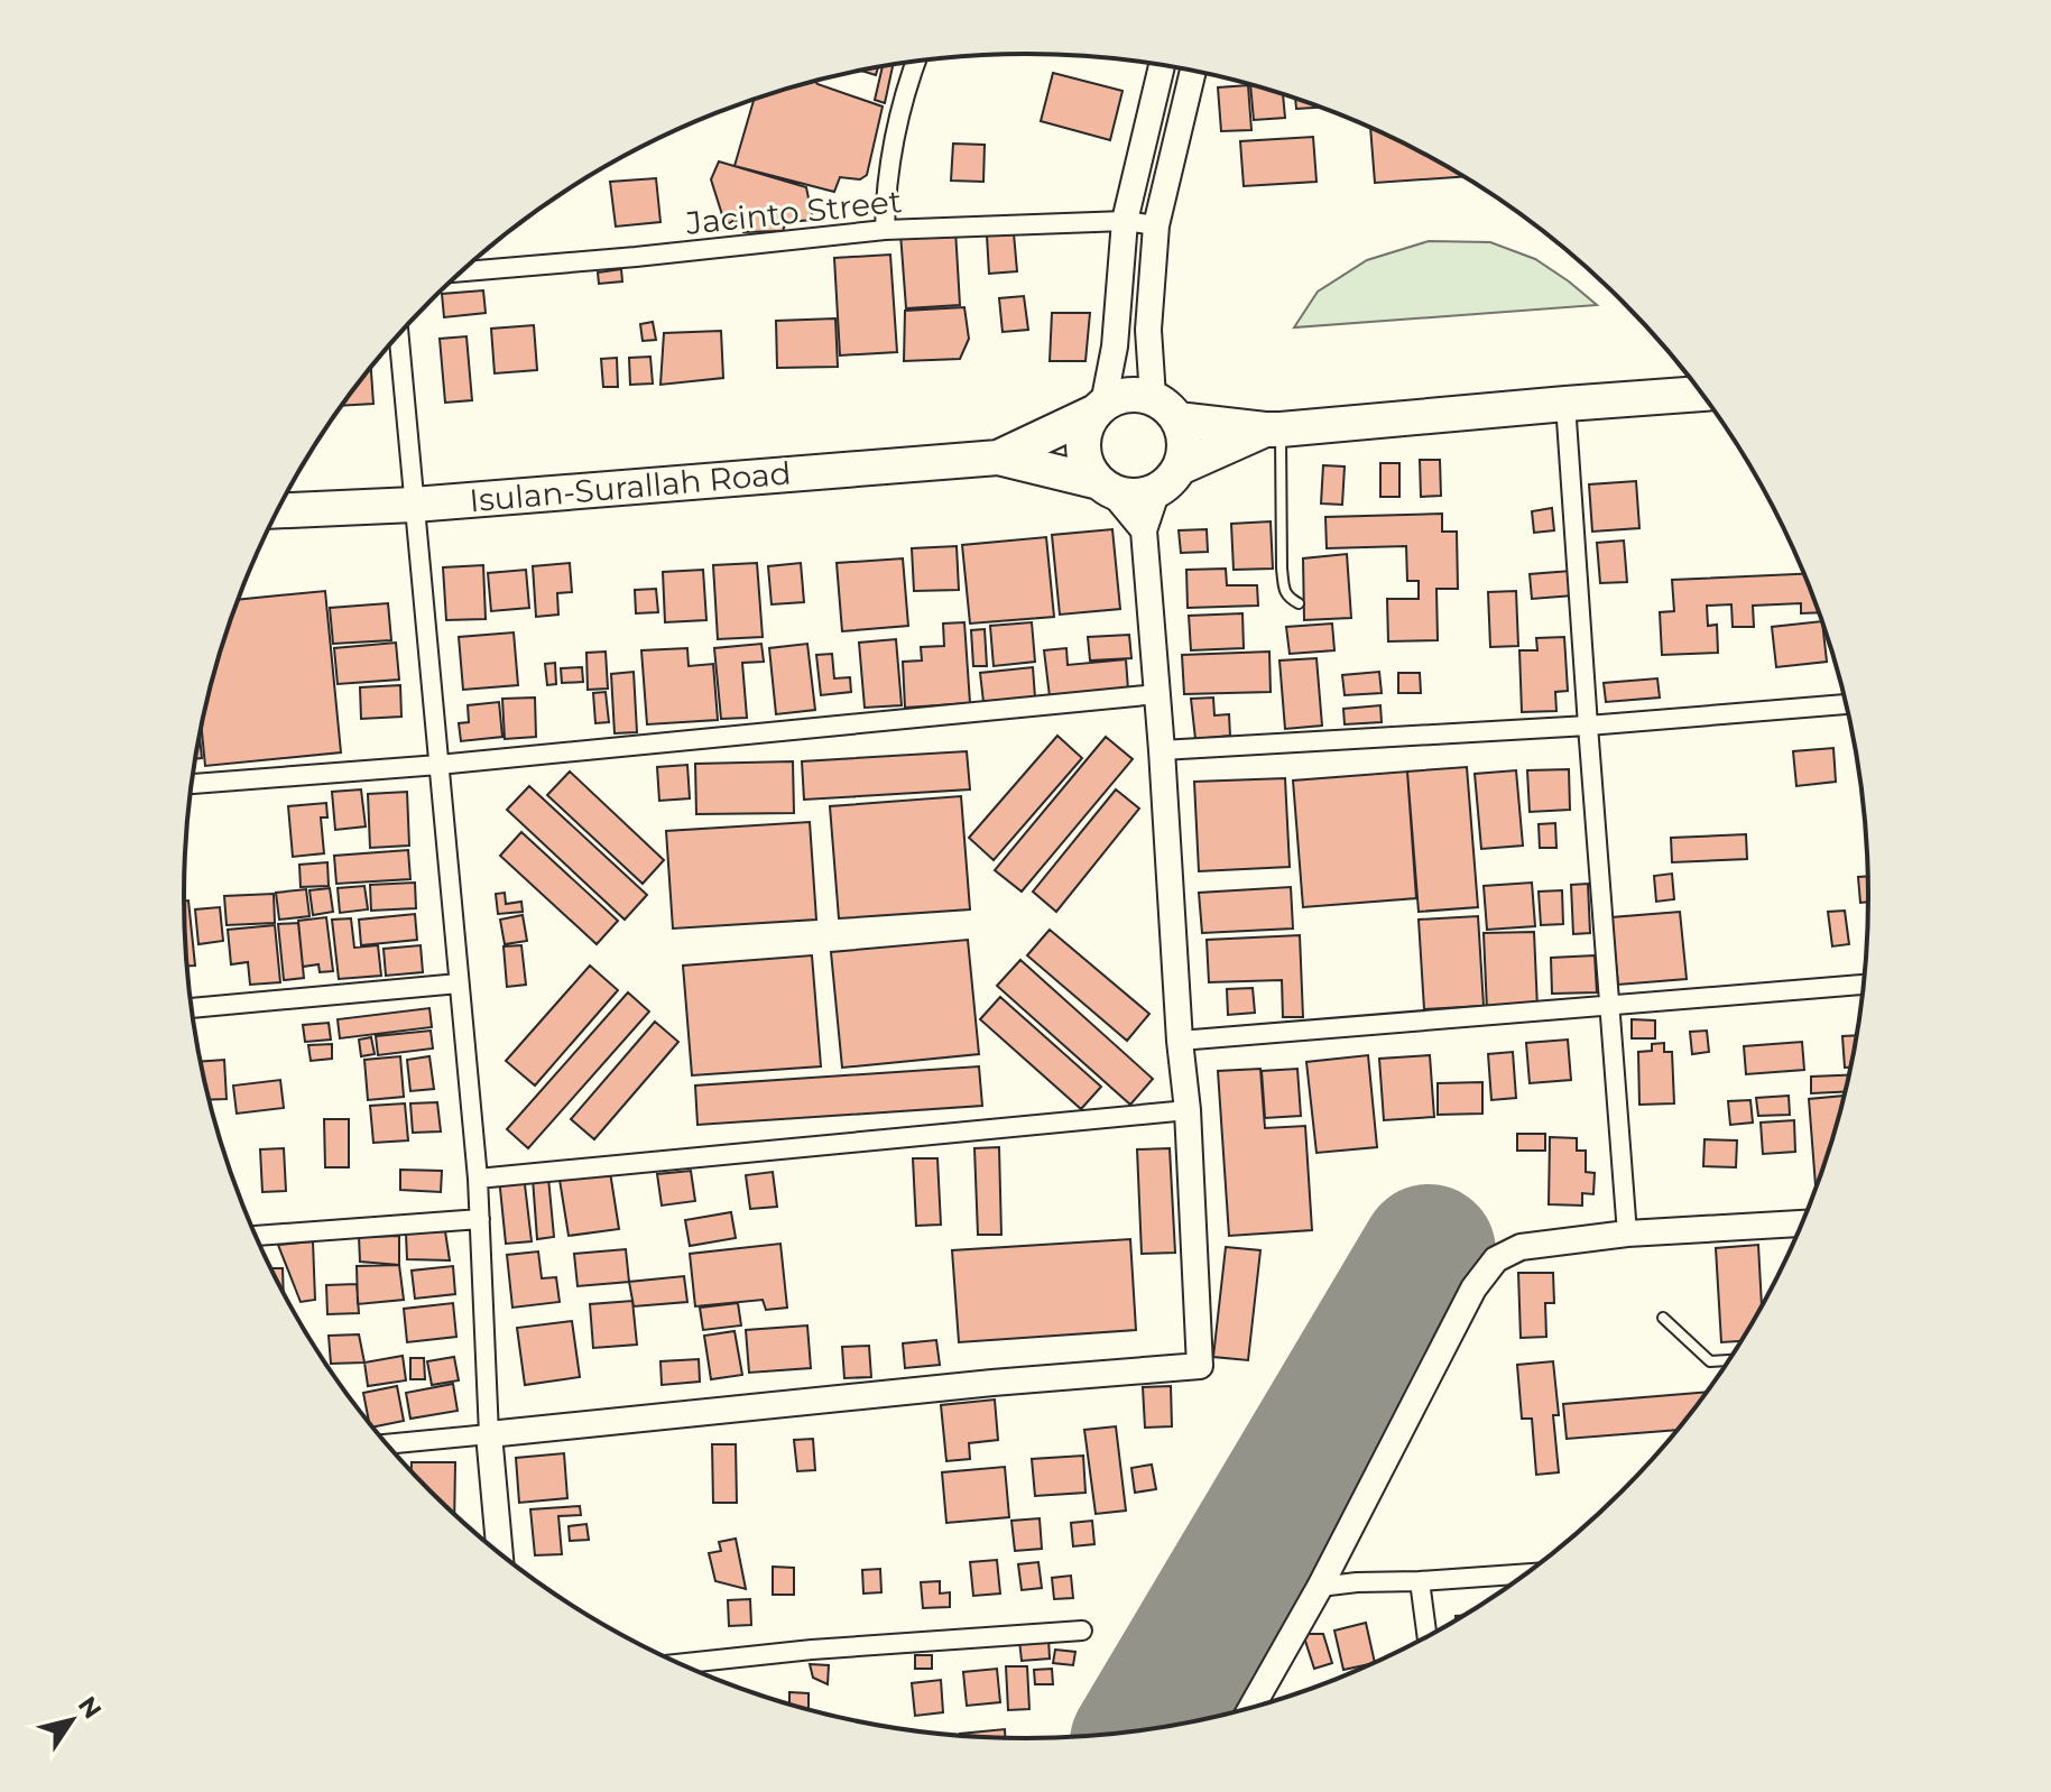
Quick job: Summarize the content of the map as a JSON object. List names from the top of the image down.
{
  "streets": {
    "highway": ["Isulan-Surallah Road"],
    "street": ["Jacinto Street"]
  },
  "north": "top right"
}
